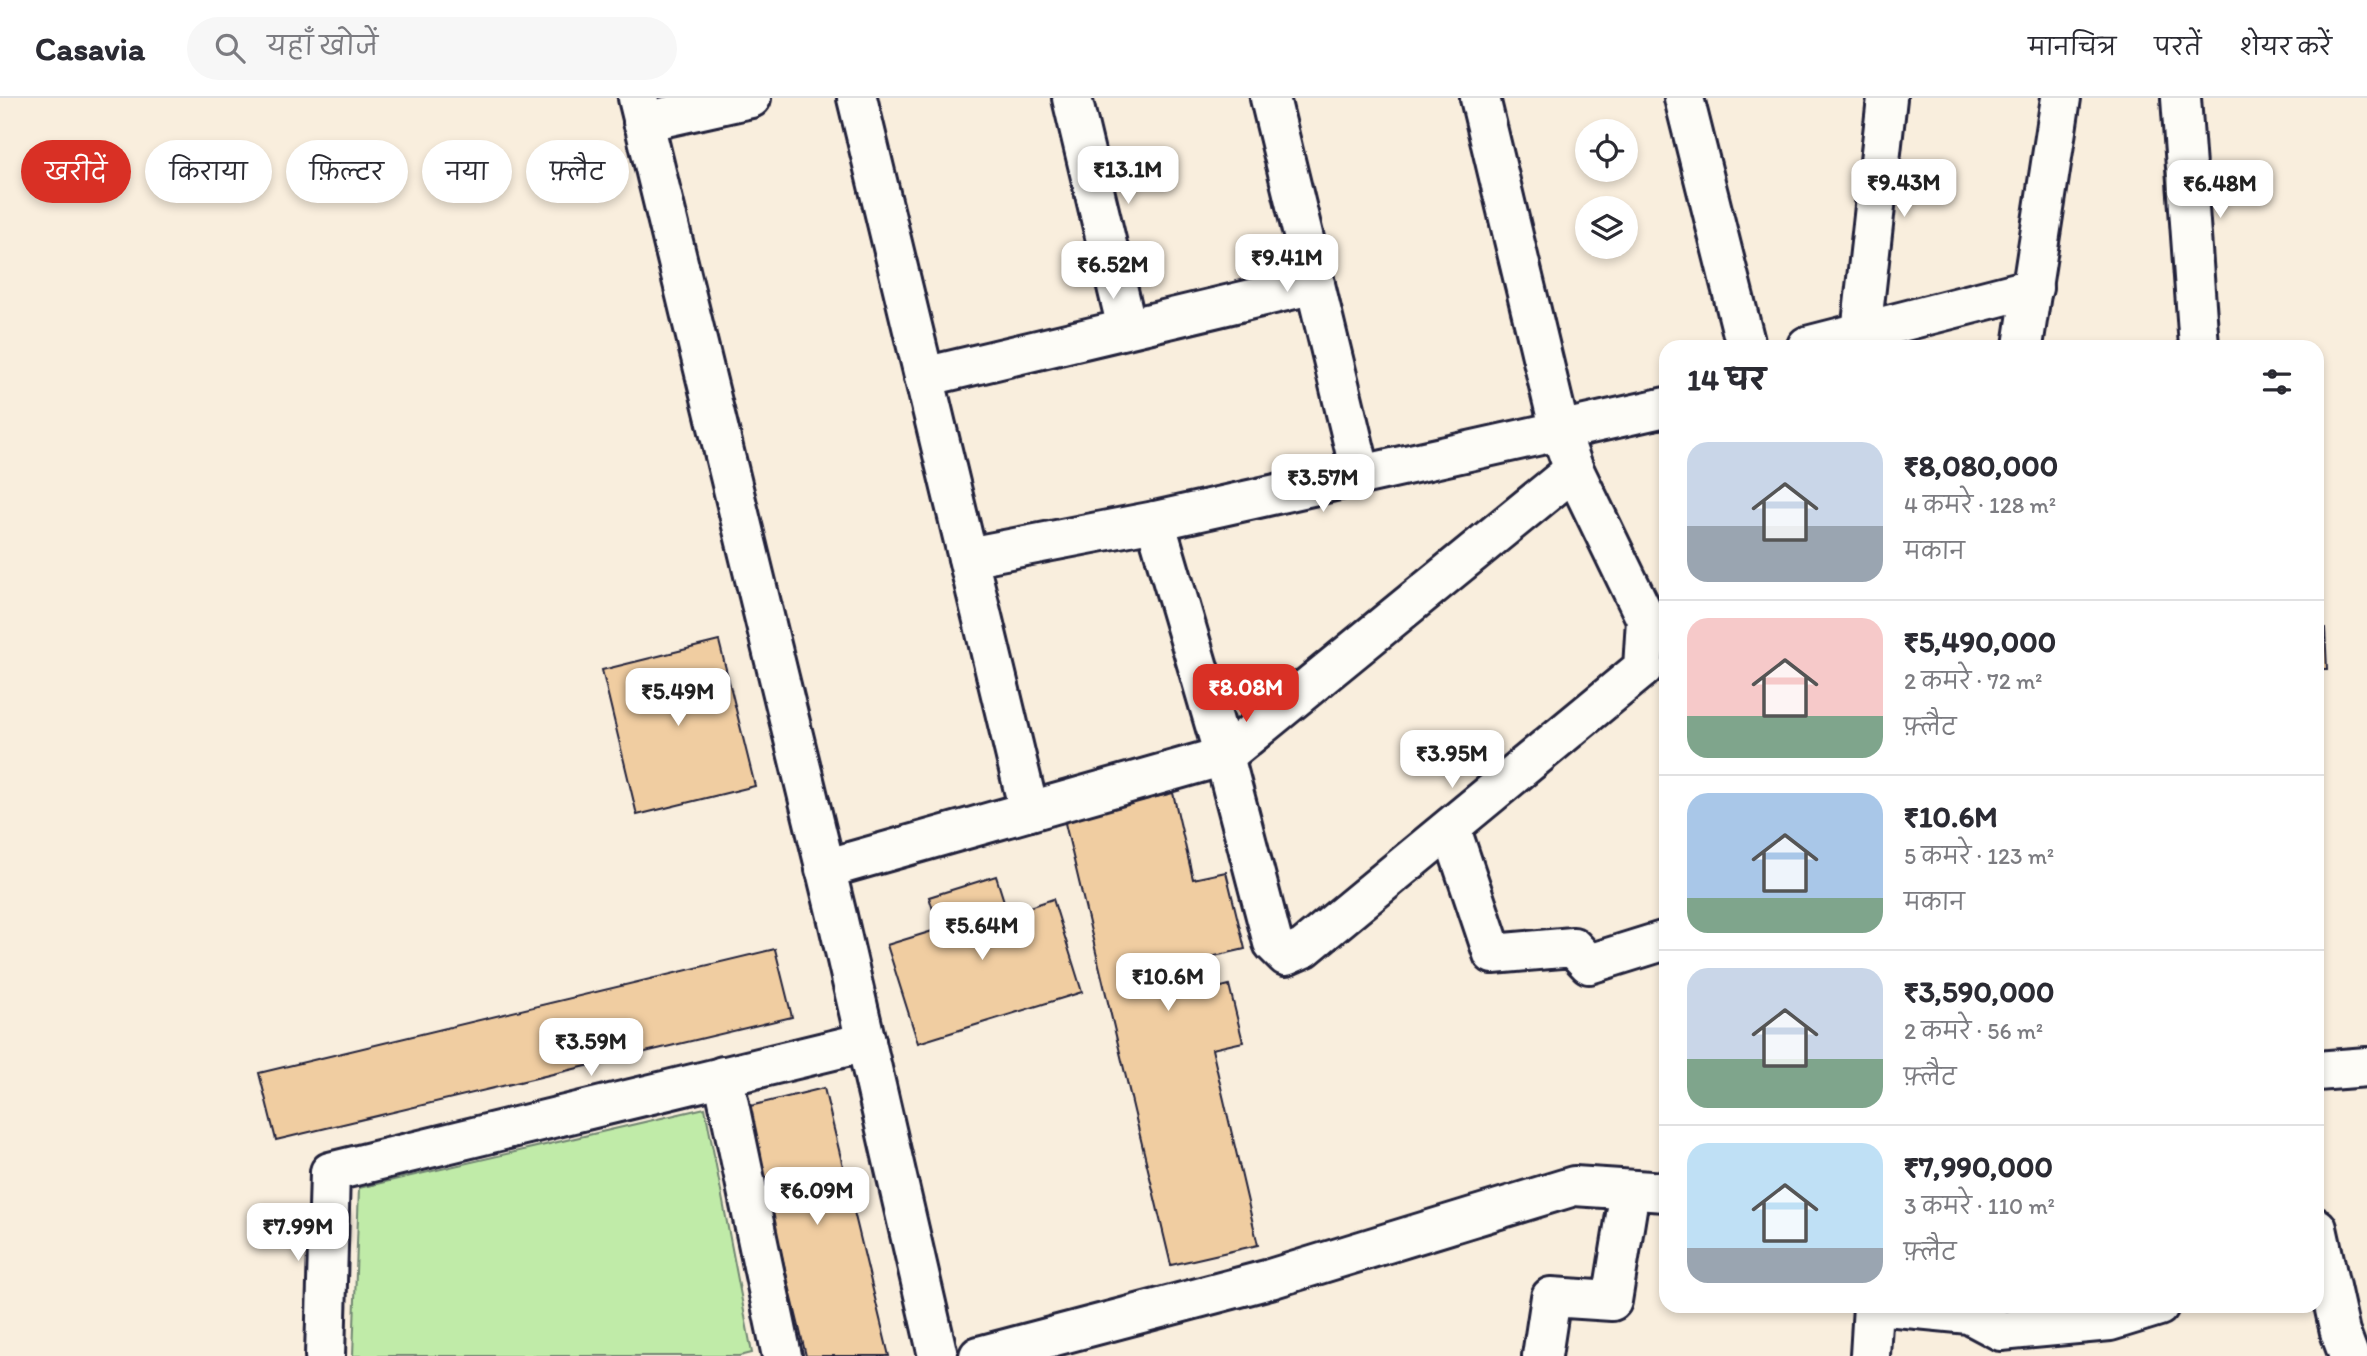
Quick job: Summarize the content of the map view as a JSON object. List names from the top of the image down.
{
  "page": {
    "header": "Casavia",
    "search": "यहाँ खोजें",
    "nav": ["मानचित्र", "परतें", "शेयर करें"],
    "chip": [
      "खरीदें",
      "किराया",
      "फ़िल्टर",
      "नया",
      "फ़्लैट"
    ],
    "price": [
      "₹13.1M",
      "₹9.43M",
      "₹6.48M",
      "₹9.41M",
      "₹6.52M",
      "₹3.57M",
      "₹8.08M",
      "₹5.49M",
      "₹3.95M",
      "₹5.64M",
      "₹10.6M",
      "₹3.59M",
      "₹6.09M",
      "₹7.99M"
    ],
    "heading": "14 घर",
    "list": [
      {
        "name": "₹8,080,000",
        "note": "4 कमरे · 128 m² · मकान"
      },
      {
        "name": "₹5,490,000",
        "note": "2 कमरे · 72 m² · फ़्लैट"
      },
      {
        "name": "₹10.6M",
        "note": "5 कमरे · 123 m² · मकान"
      },
      {
        "name": "₹3,590,000",
        "note": "2 कमरे · 56 m² · फ़्लैट"
      },
      {
        "name": "₹7,990,000",
        "note": "3 कमरे · 110 m² · फ़्लैट"
      }
    ]
  }
}
